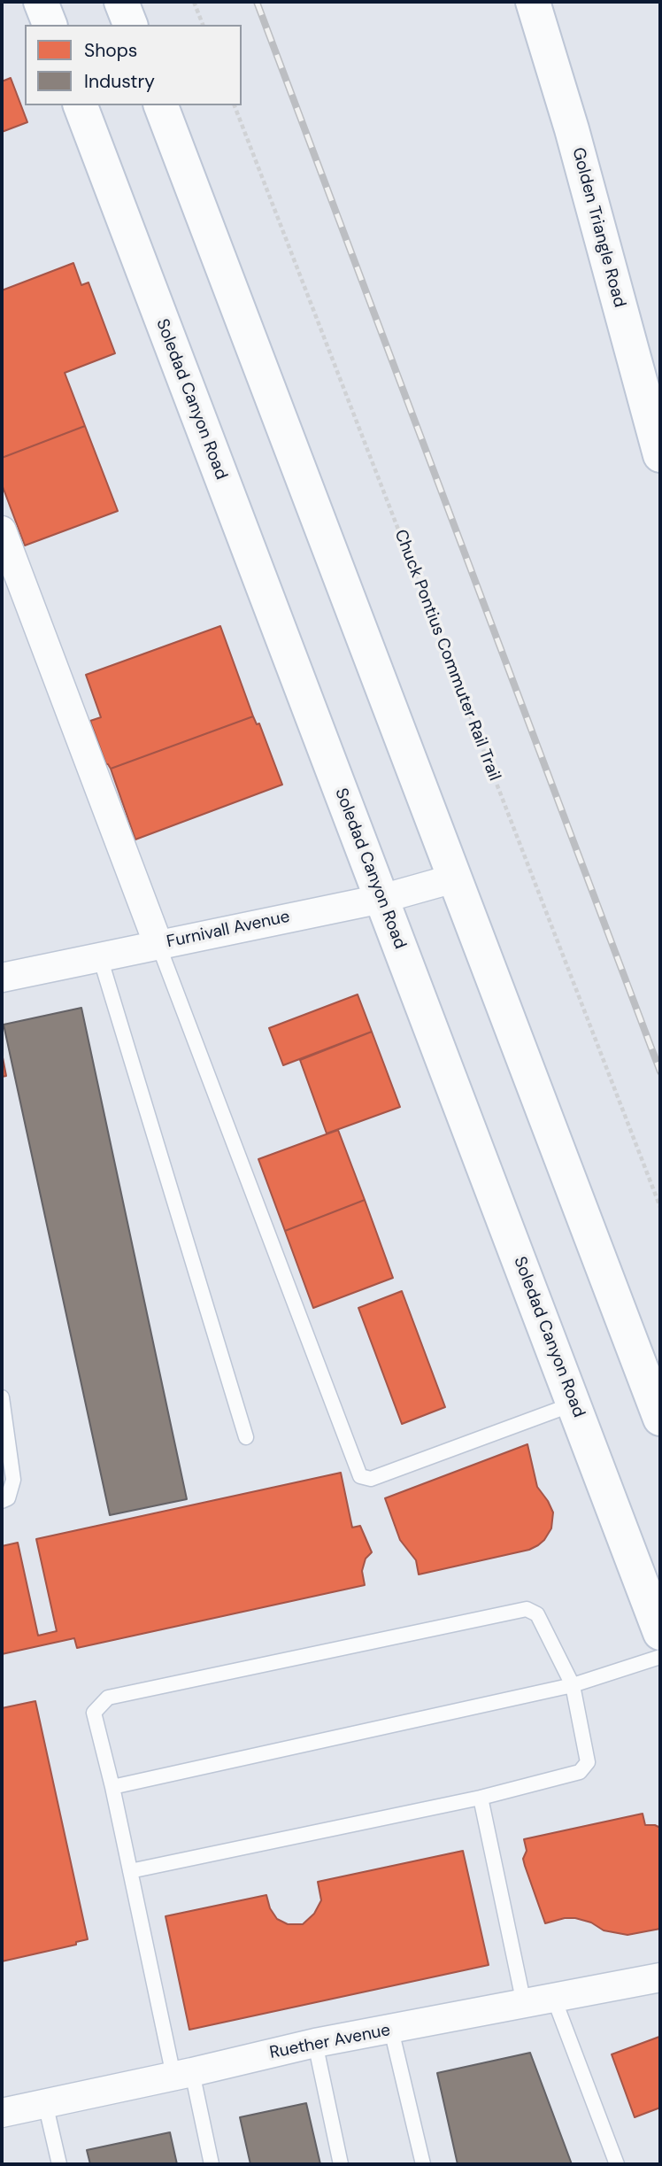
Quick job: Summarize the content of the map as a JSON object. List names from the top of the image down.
{
  "streets": {
    "main road": ["Golden Triangle Road", "Soledad Canyon Road"],
    "street": ["Furnivall Avenue", "Ruether Avenue"],
    "path": ["Chuck Pontius Commuter Rail Trail"]
  },
  "crossings": [
    ["Soledad Canyon Road", "Furnivall Avenue"]
  ],
  "legend": ["Shops", "Industry"]
}
